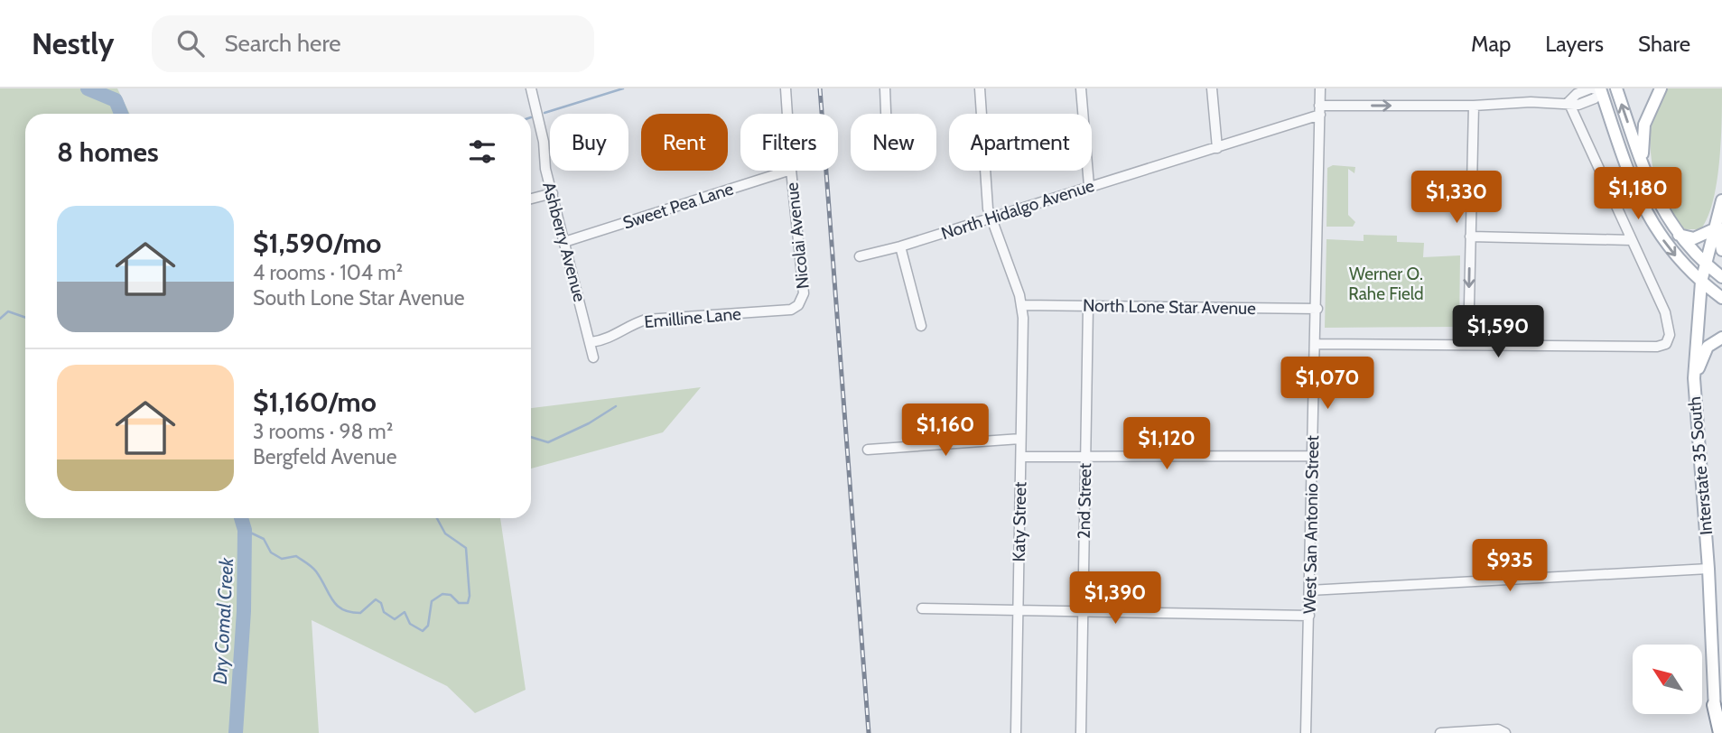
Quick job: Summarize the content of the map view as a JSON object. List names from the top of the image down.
{
  "streets": {
    "main road": ["Interstate 35 South"],
    "street": [
      "Sweet Pea Lane",
      "North Hidalgo Avenue",
      "Nicolai Avenue",
      "Ashberry Avenue",
      "North Lone Star Avenue",
      "Emilline Lane",
      "2nd Street",
      "Katy Street",
      "West San Antonio Street"
    ]
  },
  "crossings": [
    ["Sweet Pea Lane", "Ashberry Avenue"],
    ["North Hidalgo Avenue", "Katy Street"],
    ["North Hidalgo Avenue", "West San Antonio Street"],
    ["Nicolai Avenue", "Emilline Lane"],
    ["Ashberry Avenue", "Emilline Lane"],
    ["North Lone Star Avenue", "2nd Street"],
    ["North Lone Star Avenue", "Katy Street"],
    ["North Lone Star Avenue", "West San Antonio Street"]
  ],
  "water": ["Dry Comal Creek"],
  "parks": ["Werner O. Rahe Field"],
  "north": "top left",
  "page": {
    "header": "Nestly",
    "search": "Search here",
    "nav": ["Map", "Layers", "Share"],
    "chip": [
      "Buy",
      "Rent",
      "Filters",
      "New",
      "Apartment"
    ],
    "heading": "8 homes",
    "price": [
      "$1,180",
      "$1,330",
      "$1,590",
      "$1,070",
      "$1,160",
      "$1,120",
      "$935",
      "$1,390"
    ],
    "list": [
      {
        "name": "$1,590/mo",
        "note": "4 rooms · 104 m² · South Lone Star Avenue"
      },
      {
        "name": "$1,160/mo",
        "note": "3 rooms · 98 m² · Bergfeld Avenue"
      }
    ]
  }
}
